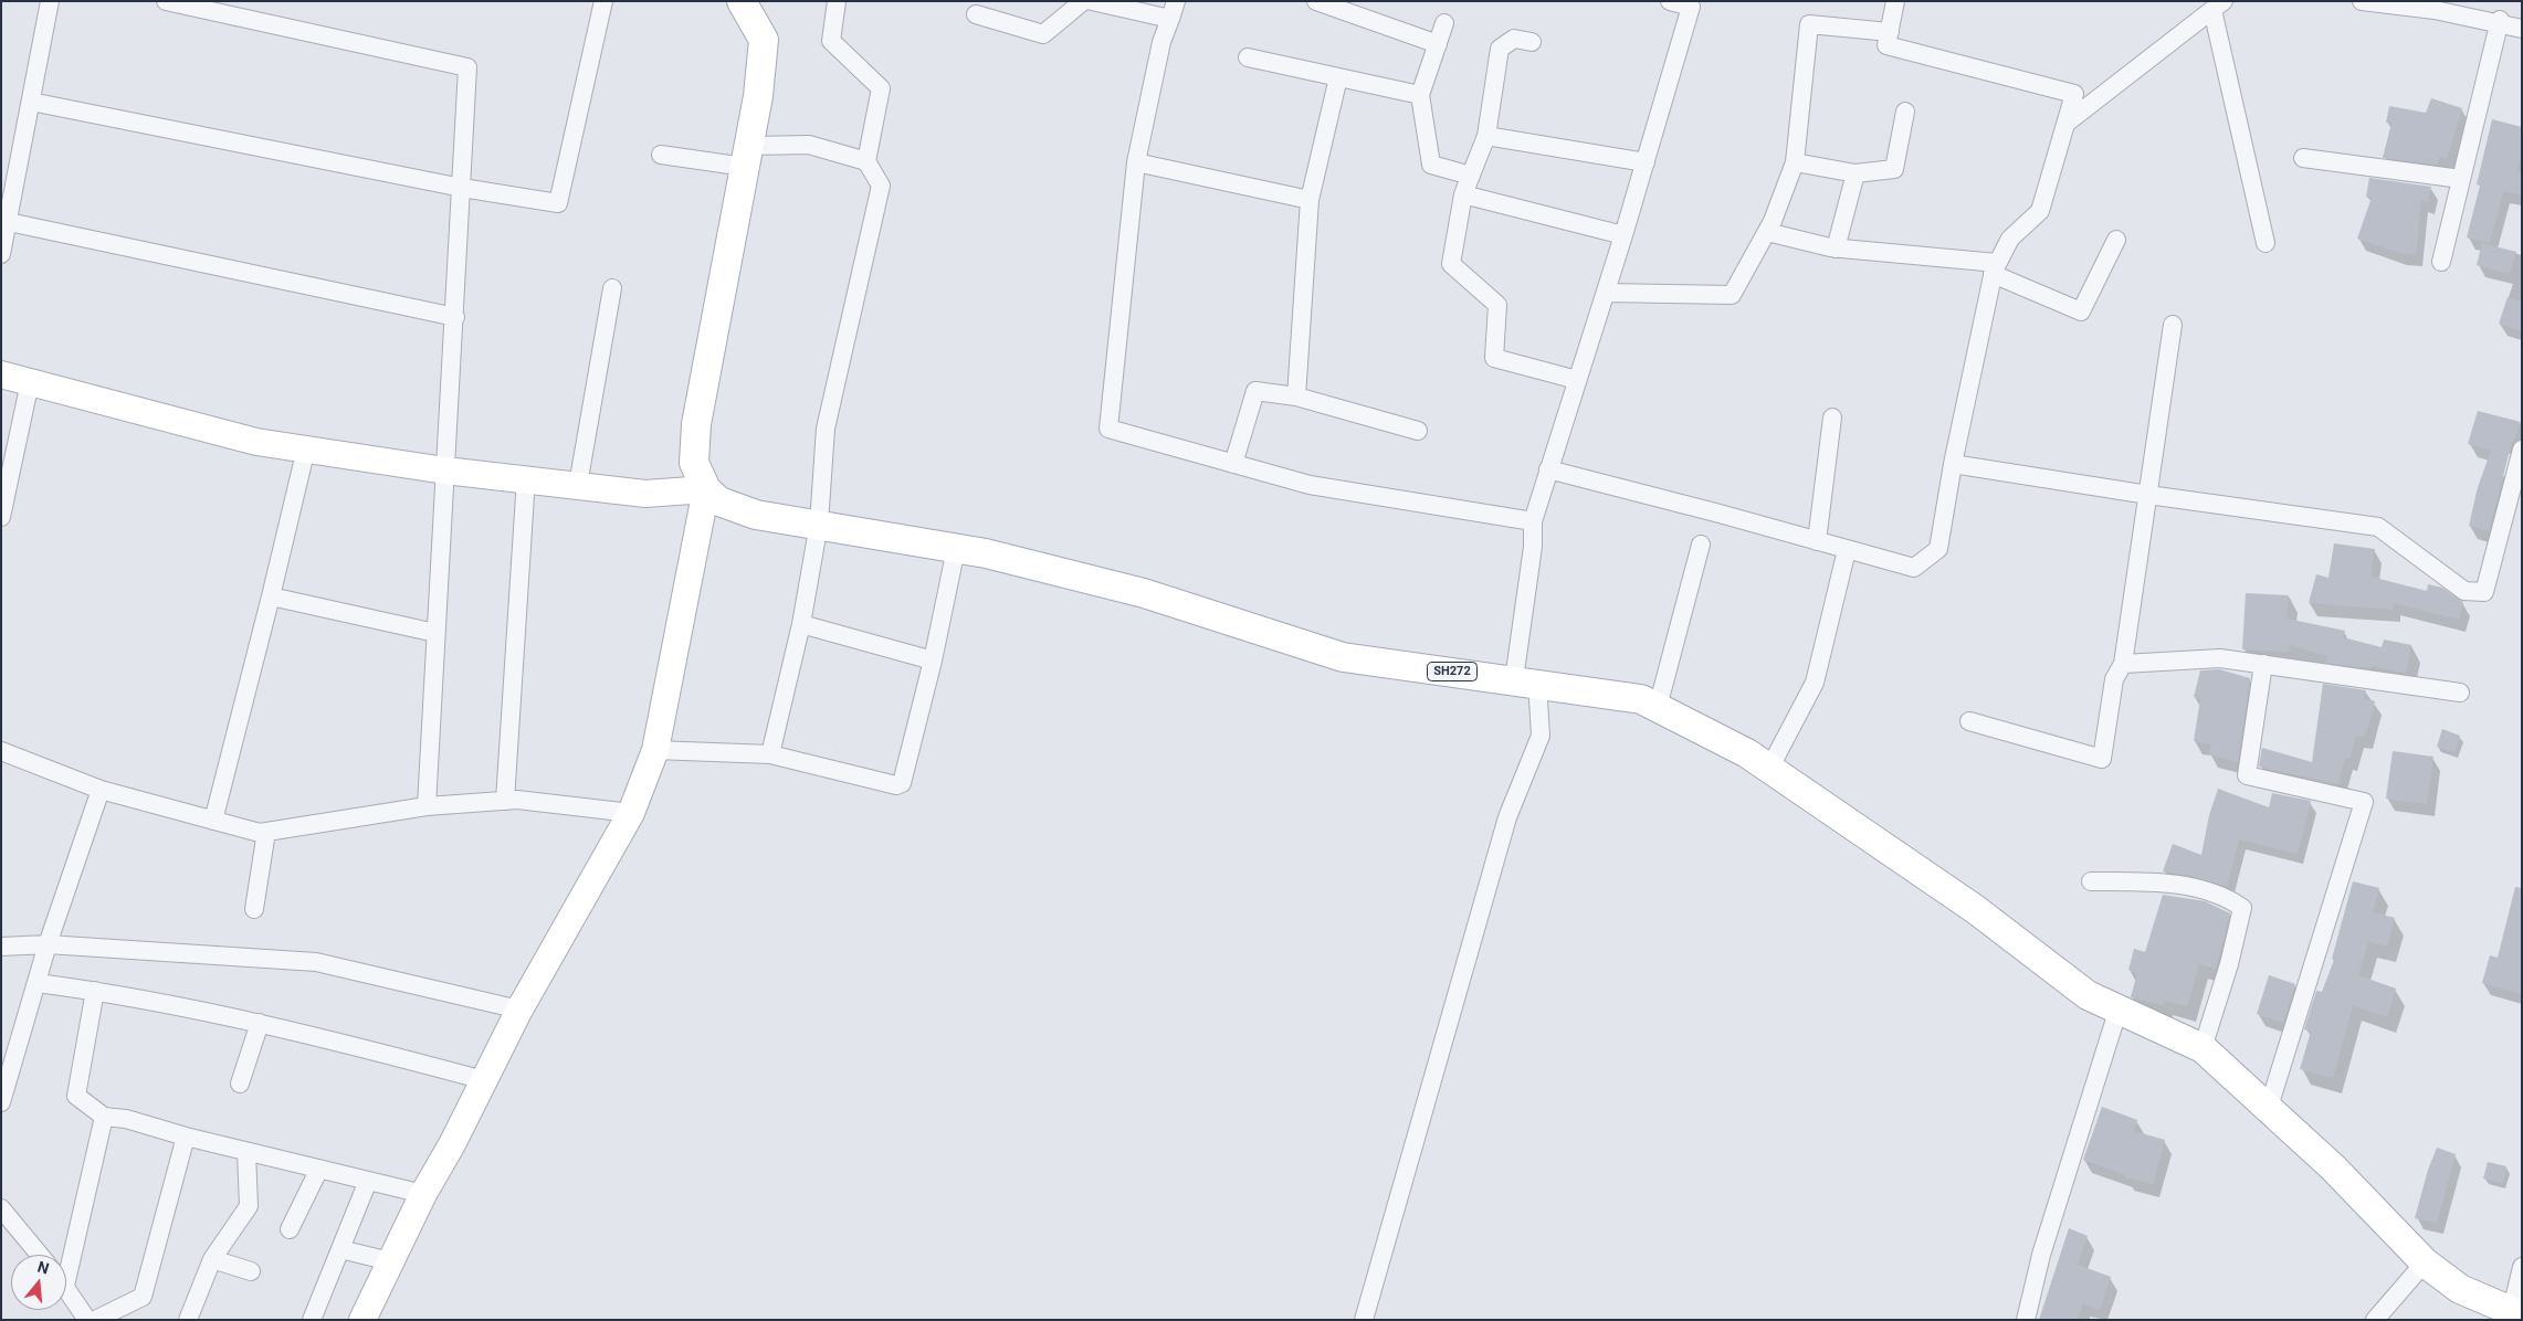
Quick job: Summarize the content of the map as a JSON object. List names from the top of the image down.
{
  "streets": {
    "main road": ["SH272"]
  },
  "north": "top"
}
